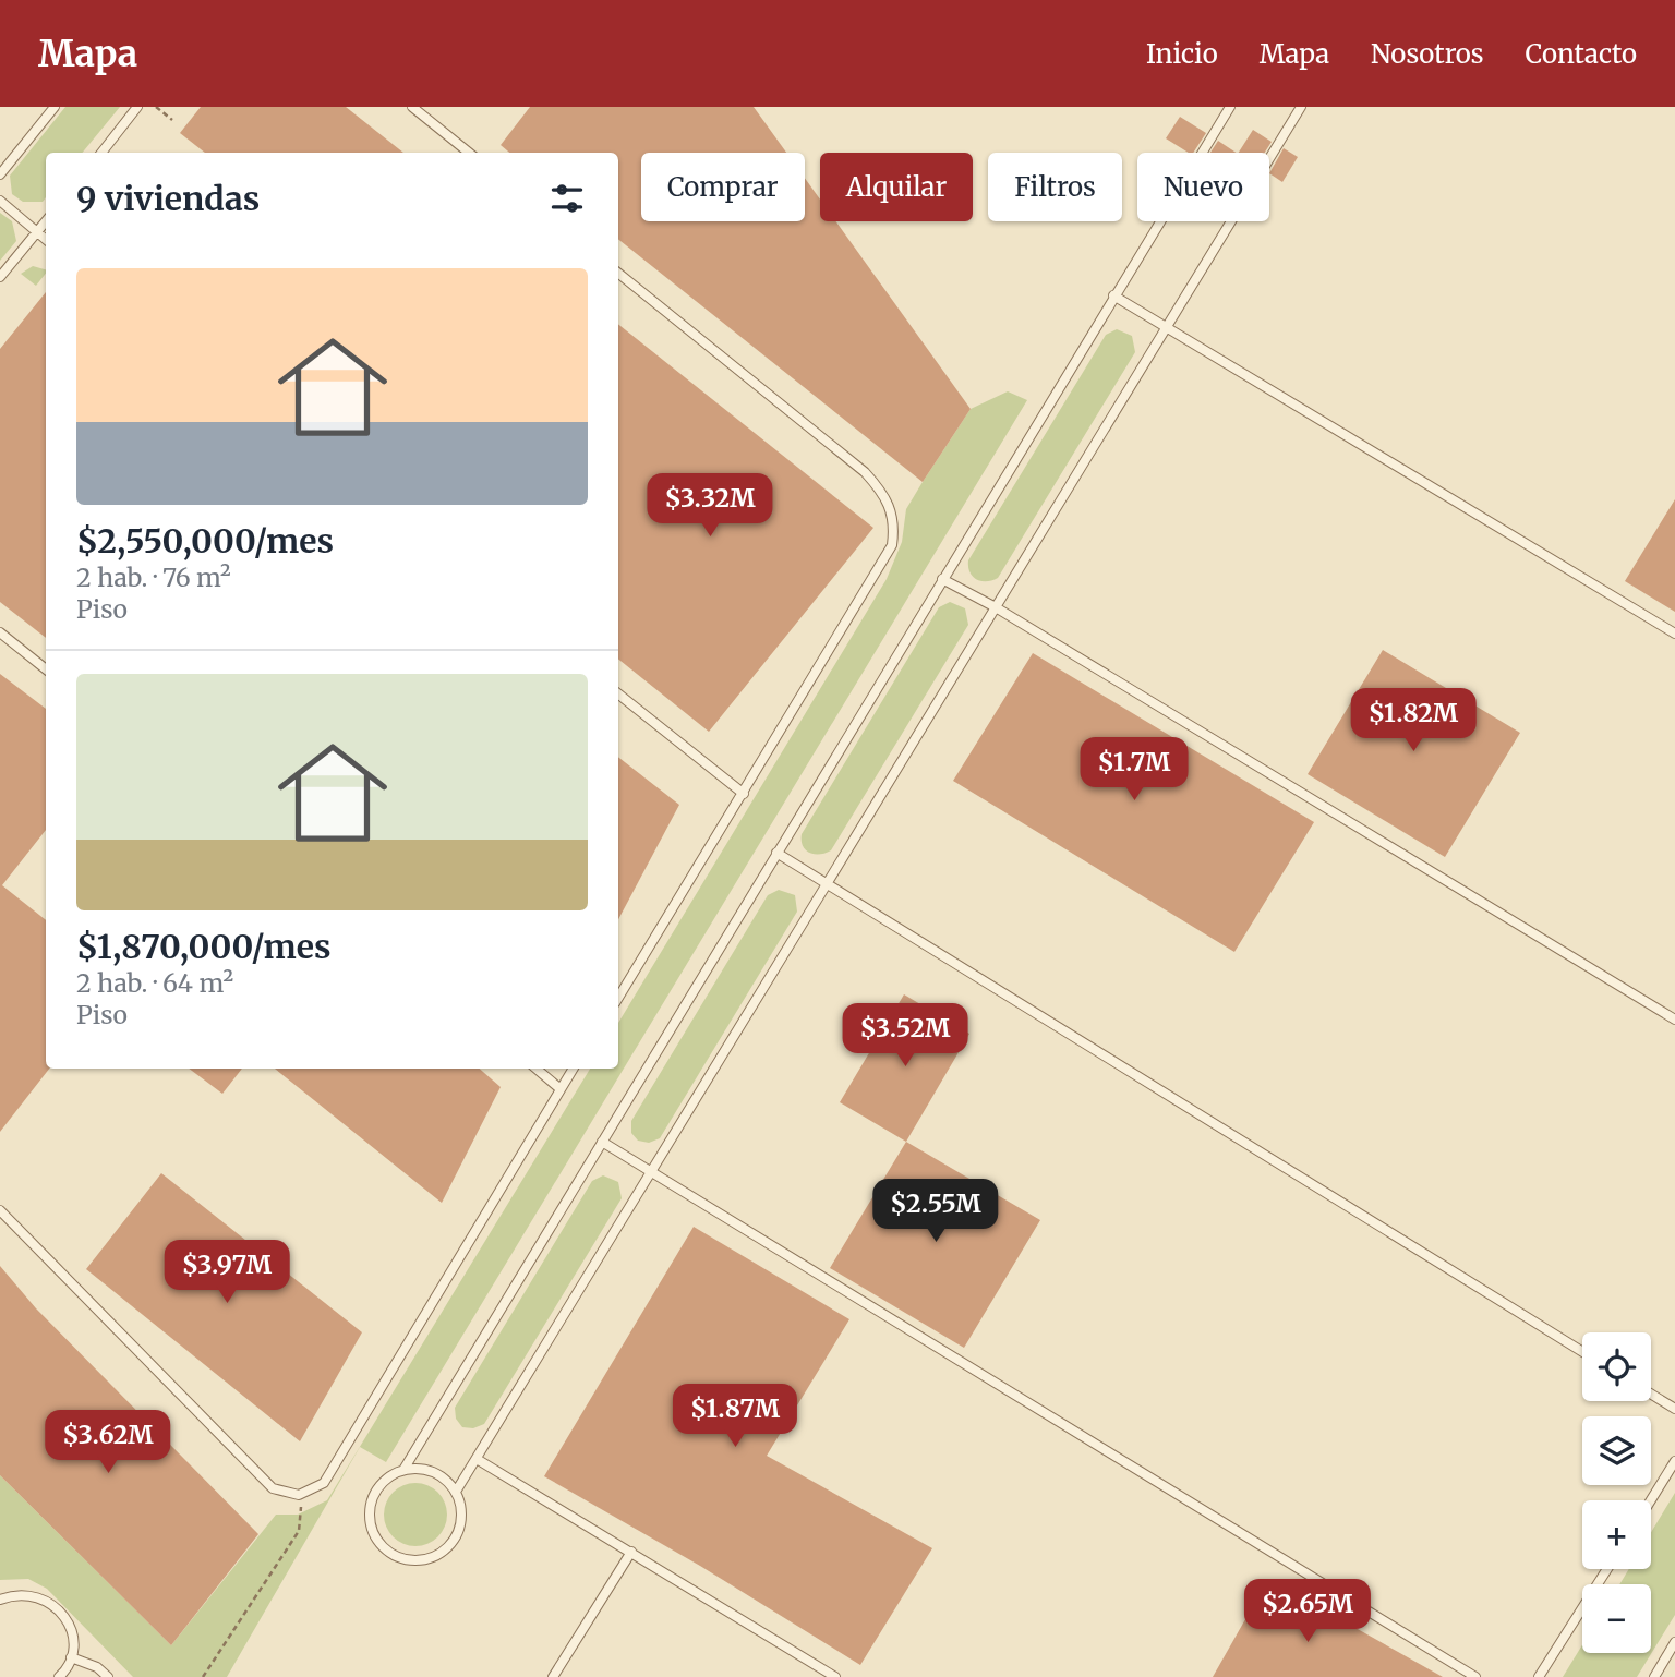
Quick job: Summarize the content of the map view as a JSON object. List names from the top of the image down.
{
  "page": {
    "header": "Mapa",
    "nav": [
      "Inicio",
      "Mapa",
      "Nosotros",
      "Contacto"
    ],
    "chip": [
      "Comprar",
      "Alquilar",
      "Filtros",
      "Nuevo"
    ],
    "heading": "9 viviendas",
    "list": [
      {
        "name": "$2,550,000/mes",
        "note": "2 hab. · 76 m² · Piso"
      },
      {
        "name": "$1,870,000/mes",
        "note": "2 hab. · 64 m² · Piso"
      }
    ],
    "price": [
      "$3.32M",
      "$1.82M",
      "$1.7M",
      "$3.52M",
      "$2.55M",
      "$3.97M",
      "$1.87M",
      "$3.62M",
      "$2.65M"
    ],
    "map_buttons": ["+", "−"]
  }
}
